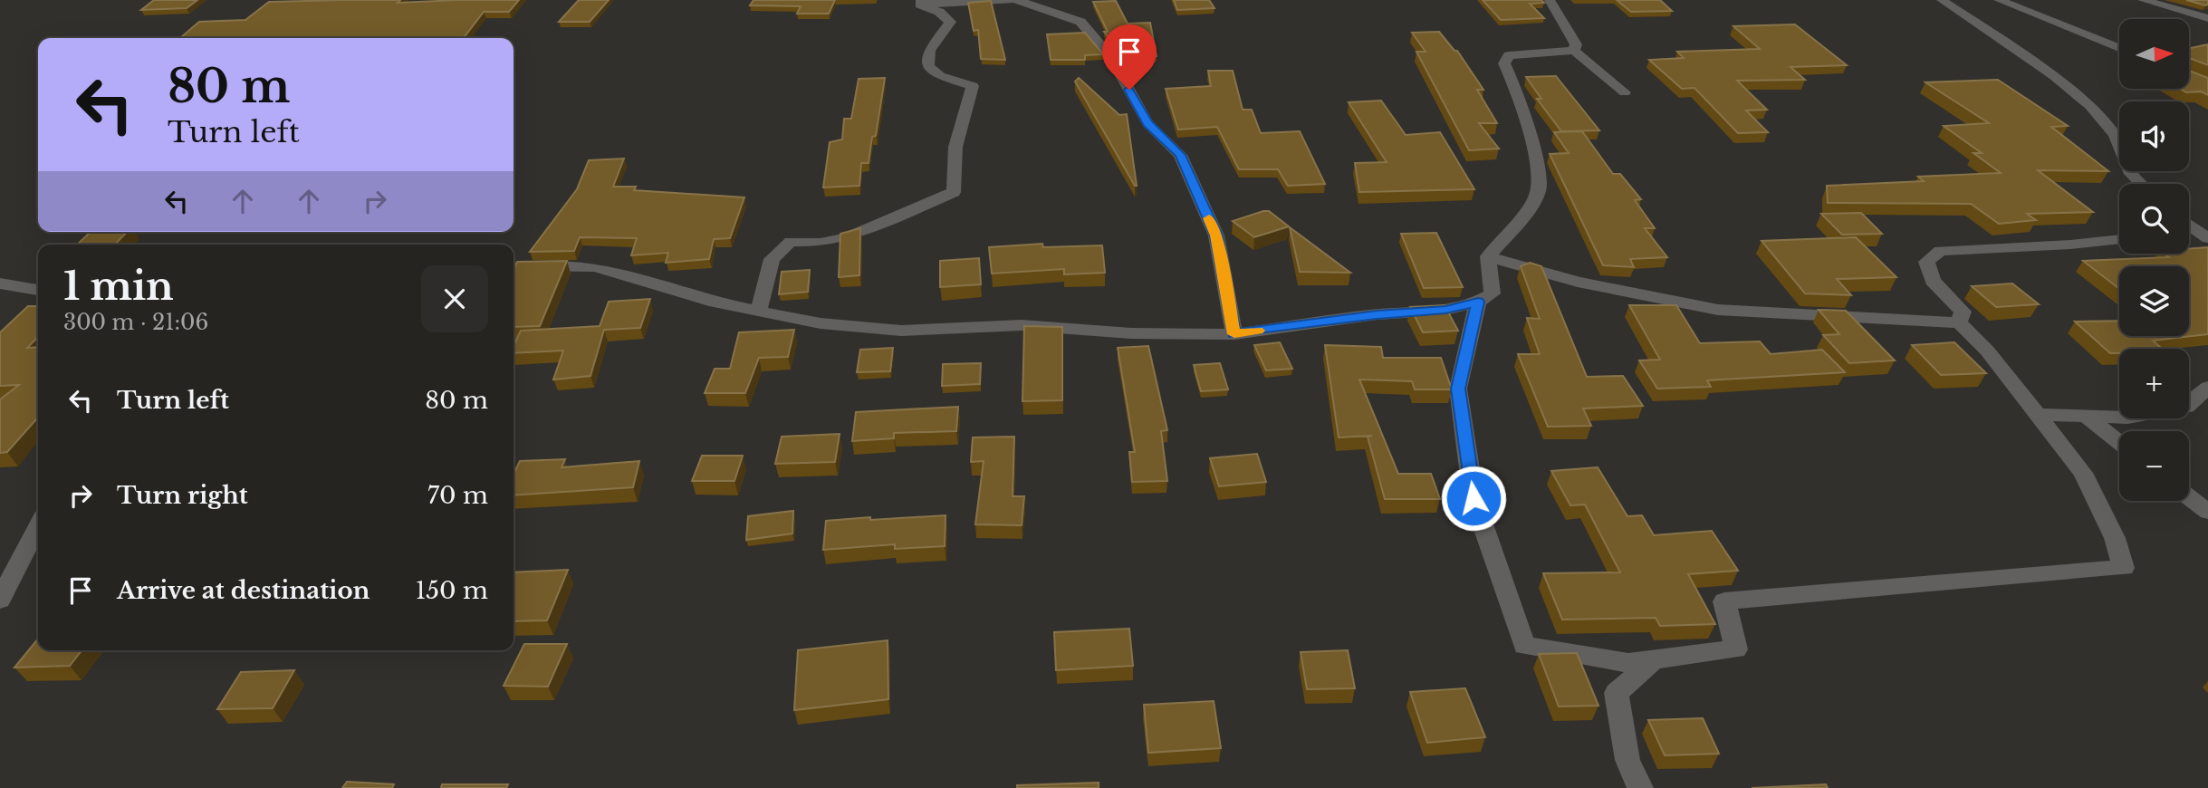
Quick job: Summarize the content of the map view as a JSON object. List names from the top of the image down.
{
  "north": "right",
  "page": {
    "map_buttons": ["+", "−"],
    "turn": ["80 m", "Turn left"],
    "heading": ["1 min", "300 m · 21:06"],
    "list": [
      {
        "name": "Turn left",
        "value": "80 m"
      },
      {
        "name": "Turn right",
        "value": "70 m"
      },
      {
        "name": "Arrive at destination",
        "value": "150 m"
      }
    ]
  }
}
